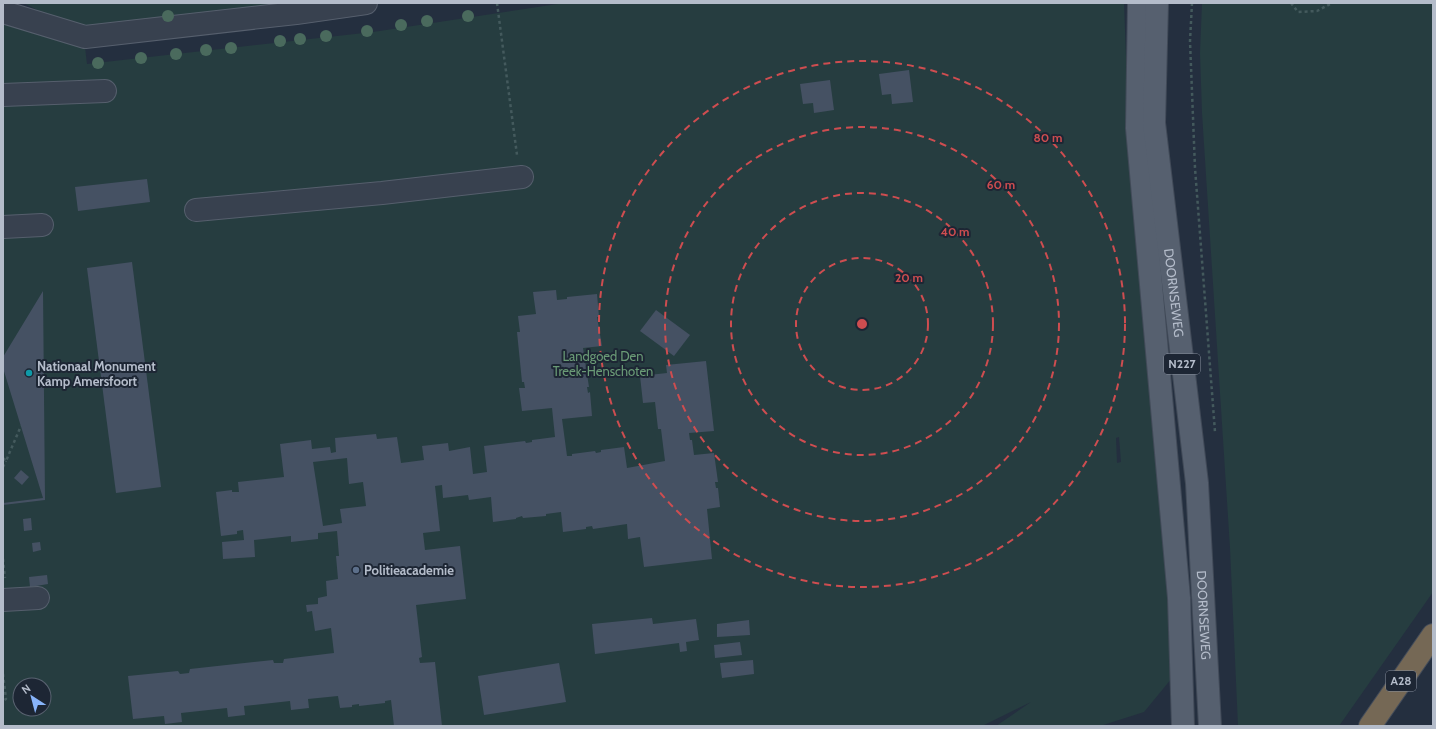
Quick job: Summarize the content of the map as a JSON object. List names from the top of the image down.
{
  "streets": {
    "highway": ["A28"],
    "main road": ["DOORNSEWEG", "N227"]
  },
  "parks": ["Landgoed Den Treek-Henschoten"],
  "places": ["Nationaal Monument Kamp Amersfoort", "Politieacademie"],
  "north": "top left",
  "rings": [
    "80 m",
    "60 m",
    "40 m",
    "20 m"
  ]
}
